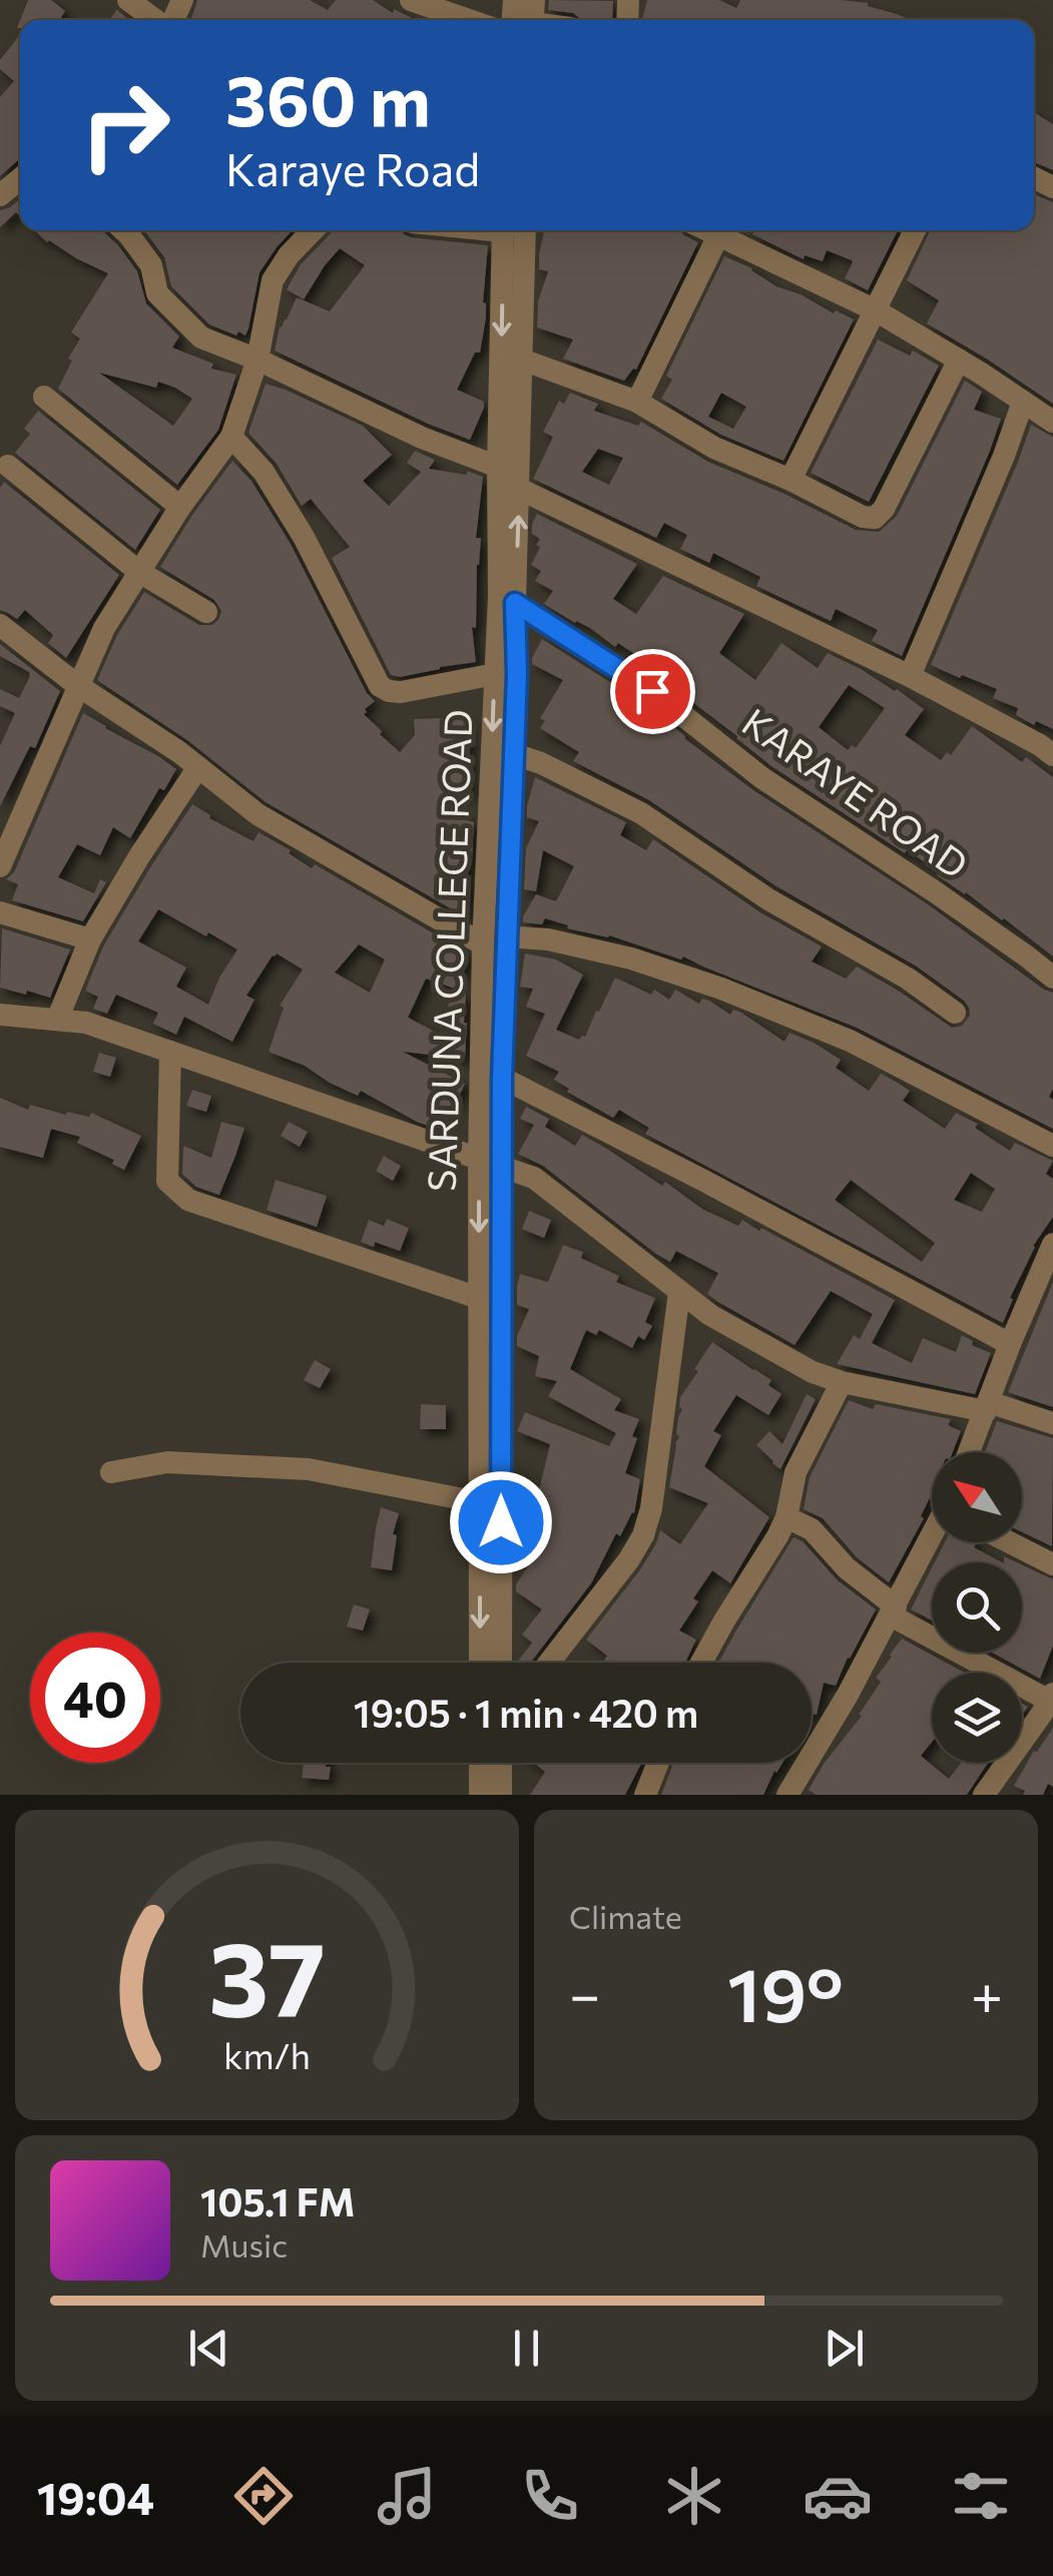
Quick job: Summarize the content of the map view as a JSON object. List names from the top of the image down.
{
  "streets": {
    "street": ["KARAYE ROAD", "SARDUNA COLLEGE ROAD"]
  },
  "crossings": [
    ["KARAYE ROAD", "SARDUNA COLLEGE ROAD"]
  ],
  "north": "top left",
  "page": {
    "turn": ["360 m", "Karaye Road"],
    "limit": "40",
    "trip": "19:05 · 1 min · 420 m",
    "tile": "Climate",
    "heat": ["−", "19°", "+"],
    "song": ["105.1 FM", "Music"],
    "tabs": "19:04",
    "gauge": ["37", "km/h"]
  }
}
